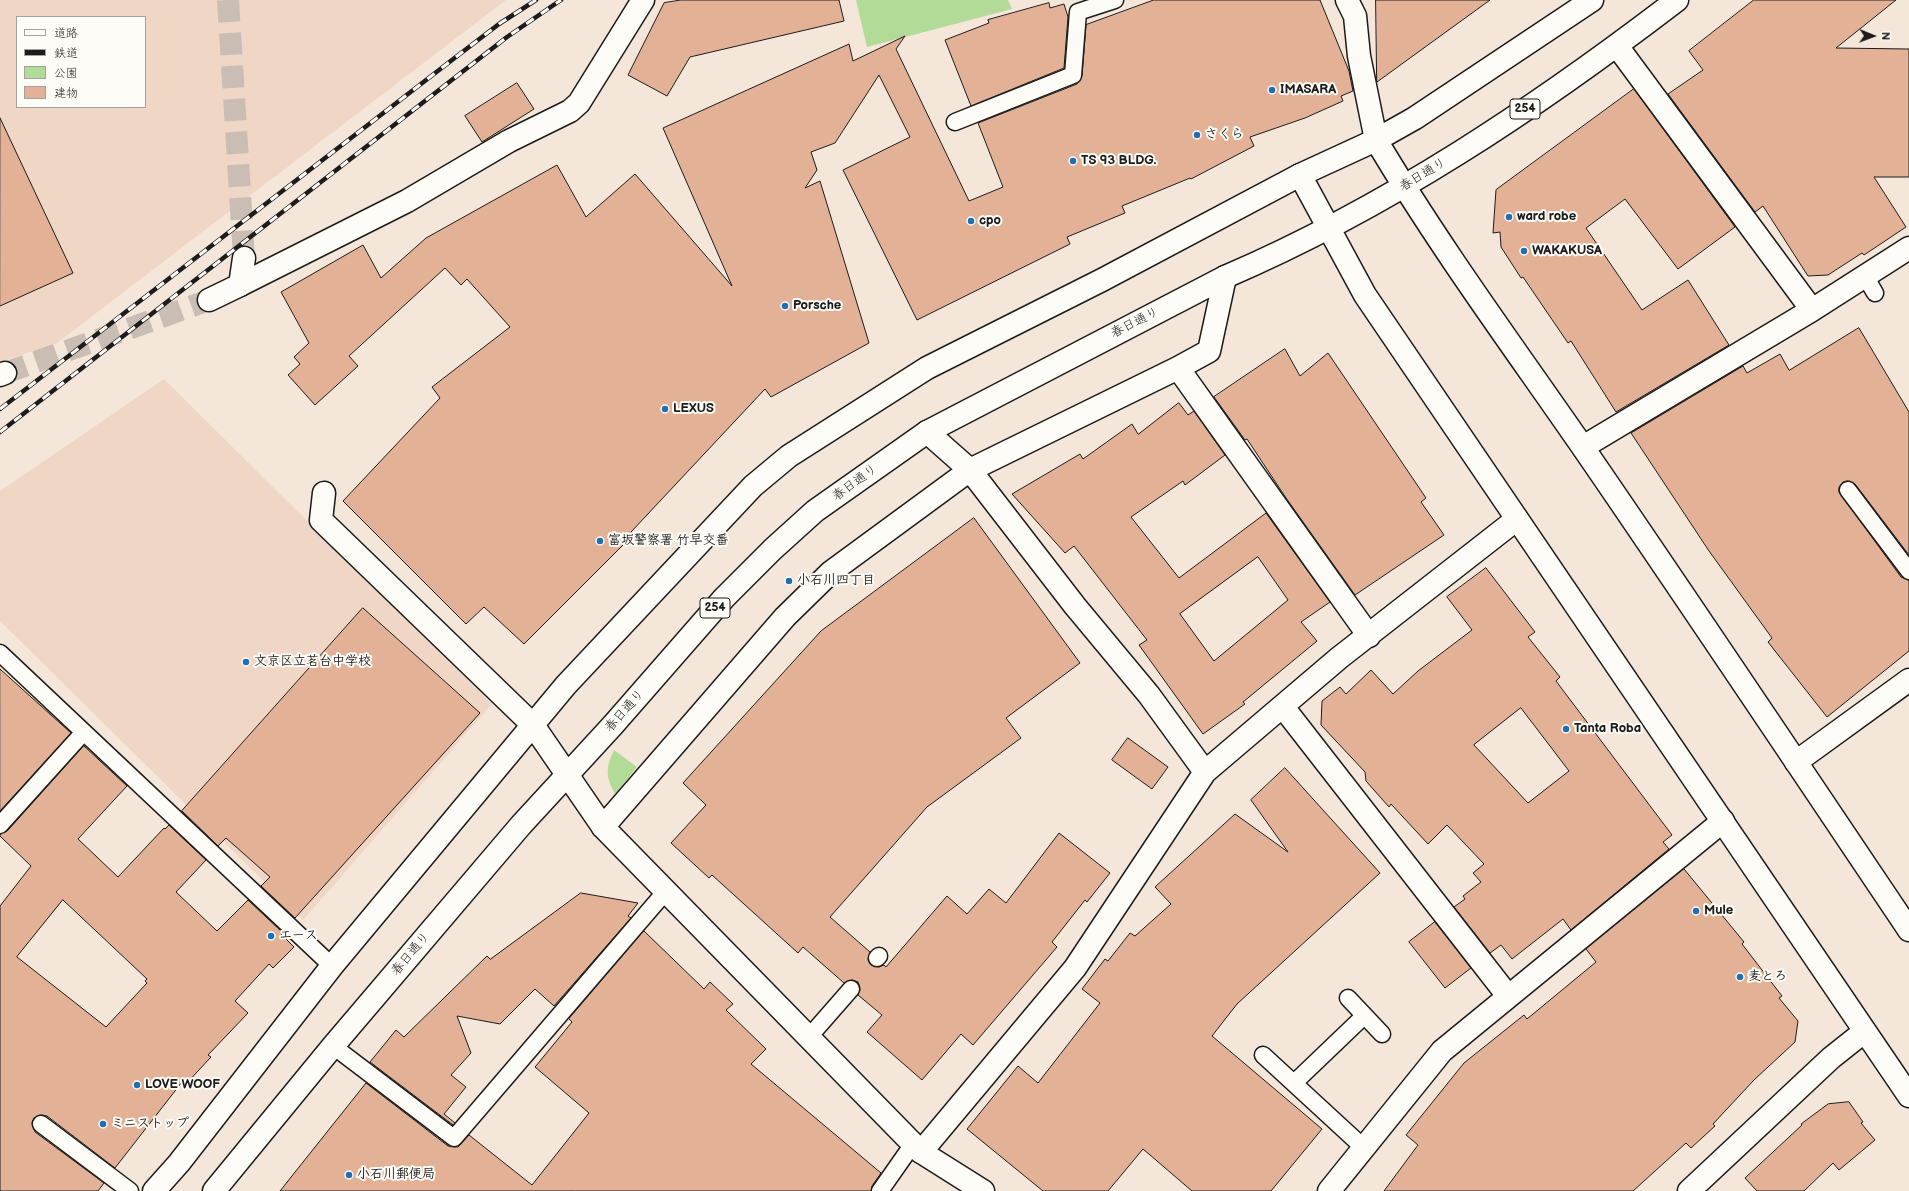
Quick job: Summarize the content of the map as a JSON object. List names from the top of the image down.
{
  "streets": {
    "main road": ["254", "春日通り"]
  },
  "places": [
    "IMASARA",
    "さくら",
    "TS 93 BLDG.",
    "ward robe",
    "cpo",
    "WAKAKUSA",
    "Porsche",
    "LEXUS",
    "富坂警察署 竹早交番",
    "小石川四丁目",
    "文京区立茗台中学校",
    "Tanta Roba",
    "Mule",
    "エース",
    "麦とろ",
    "LOVE WOOF",
    "ミニストップ",
    "小石川郵便局"
  ],
  "legend": [
    "道路",
    "鉄道",
    "公園",
    "建物"
  ],
  "north": "right"
}
